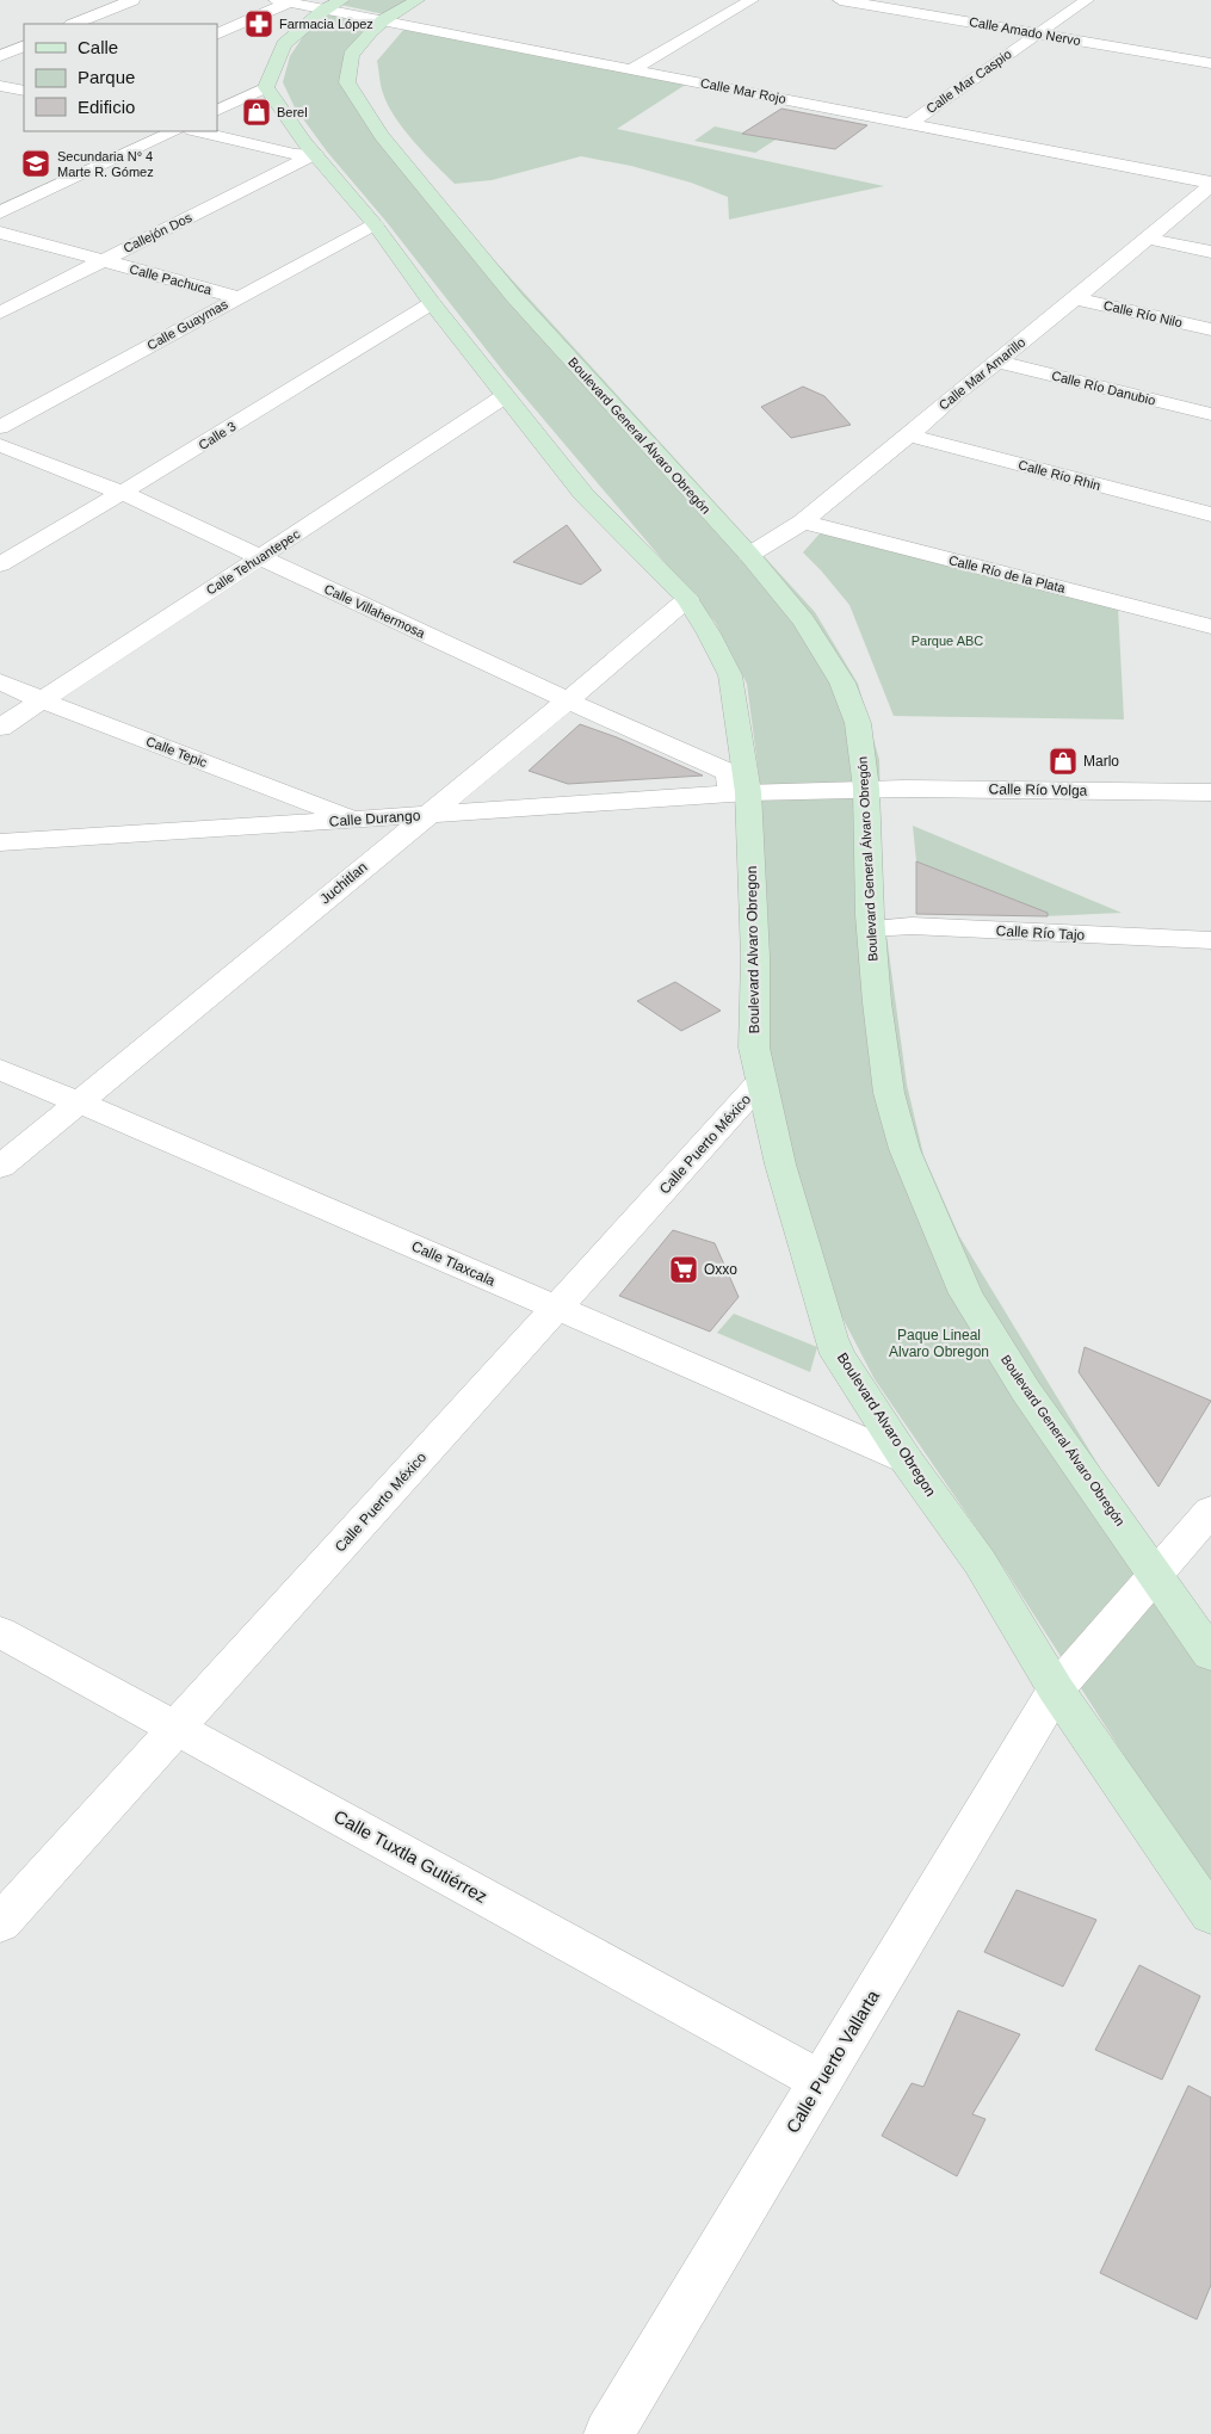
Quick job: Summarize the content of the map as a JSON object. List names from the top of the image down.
{
  "streets": {
    "main road": ["Boulevard General Álvaro Obregón", "Boulevard Alvaro Obregon"],
    "street": [
      "Calle Amado Nervo",
      "Calle Mar Caspio",
      "Calle Mar Rojo",
      "Callejón Dos",
      "Calle Pachuca",
      "Calle Río Nilo",
      "Calle Guaymas",
      "Calle Mar Amarillo",
      "Calle Río Danubio",
      "Calle 3",
      "Calle Río Rhin",
      "Calle Tehuantepec",
      "Calle Río de la Plata",
      "Calle Villahermosa",
      "Calle Tepic",
      "Calle Río Volga",
      "Calle Durango",
      "Juchitlan",
      "Calle Río Tajo",
      "Calle Puerto México",
      "Calle Tlaxcala",
      "Calle Tuxtla Gutiérrez",
      "Calle Puerto Vallarta"
    ]
  },
  "crossings": [
    ["Calle Amado Nervo", "Calle Mar Caspio"],
    ["Calle Mar Caspio", "Calle Mar Rojo"],
    ["Calle Mar Rojo", "Calle Mar Amarillo"],
    ["Calle Mar Rojo", "Boulevard General Álvaro Obregón"],
    ["Callejón Dos", "Calle Pachuca"],
    ["Calle Pachuca", "Calle Guaymas"],
    ["Calle Río Nilo", "Calle Mar Amarillo"],
    ["Calle Mar Amarillo", "Calle Río Danubio"],
    ["Calle Mar Amarillo", "Boulevard General Álvaro Obregón"],
    ["Calle Mar Amarillo", "Calle Río Rhin"],
    ["Calle Mar Amarillo", "Calle Río de la Plata"],
    ["Calle 3", "Calle Villahermosa"],
    ["Boulevard General Álvaro Obregón", "Calle Río Volga"],
    ["Boulevard General Álvaro Obregón", "Calle Río Tajo"],
    ["Boulevard General Álvaro Obregón", "Calle Puerto Vallarta"],
    ["Calle Tehuantepec", "Calle Villahermosa"],
    ["Calle Tehuantepec", "Calle Tepic"],
    ["Calle Villahermosa", "Calle Río Volga"],
    ["Calle Villahermosa", "Calle Durango"],
    ["Calle Villahermosa", "Juchitlan"],
    ["Calle Villahermosa", "Boulevard Alvaro Obregon"],
    ["Calle Tepic", "Calle Durango"],
    ["Calle Río Volga", "Calle Durango"],
    ["Calle Río Volga", "Boulevard Alvaro Obregon"],
    ["Calle Durango", "Juchitlan"],
    ["Calle Durango", "Boulevard Alvaro Obregon"],
    ["Juchitlan", "Calle Tlaxcala"],
    ["Boulevard Alvaro Obregon", "Calle Puerto México"],
    ["Boulevard Alvaro Obregon", "Calle Tlaxcala"],
    ["Boulevard Alvaro Obregon", "Calle Puerto Vallarta"],
    ["Calle Puerto México", "Calle Tlaxcala"],
    ["Calle Puerto México", "Calle Tuxtla Gutiérrez"],
    ["Calle Tuxtla Gutiérrez", "Calle Puerto Vallarta"]
  ],
  "parks": ["Parque ABC", "Paque Lineal Alvaro Obregon"],
  "places": {
    "pharmacy": ["Farmacia López"],
    "shop": ["Berel", "Marlo"],
    "school or university": ["Secundaria N° 4 Marte R. Gómez"],
    "supermarket": ["Oxxo"]
  },
  "legend": ["Calle", "Parque", "Edificio"]
}
